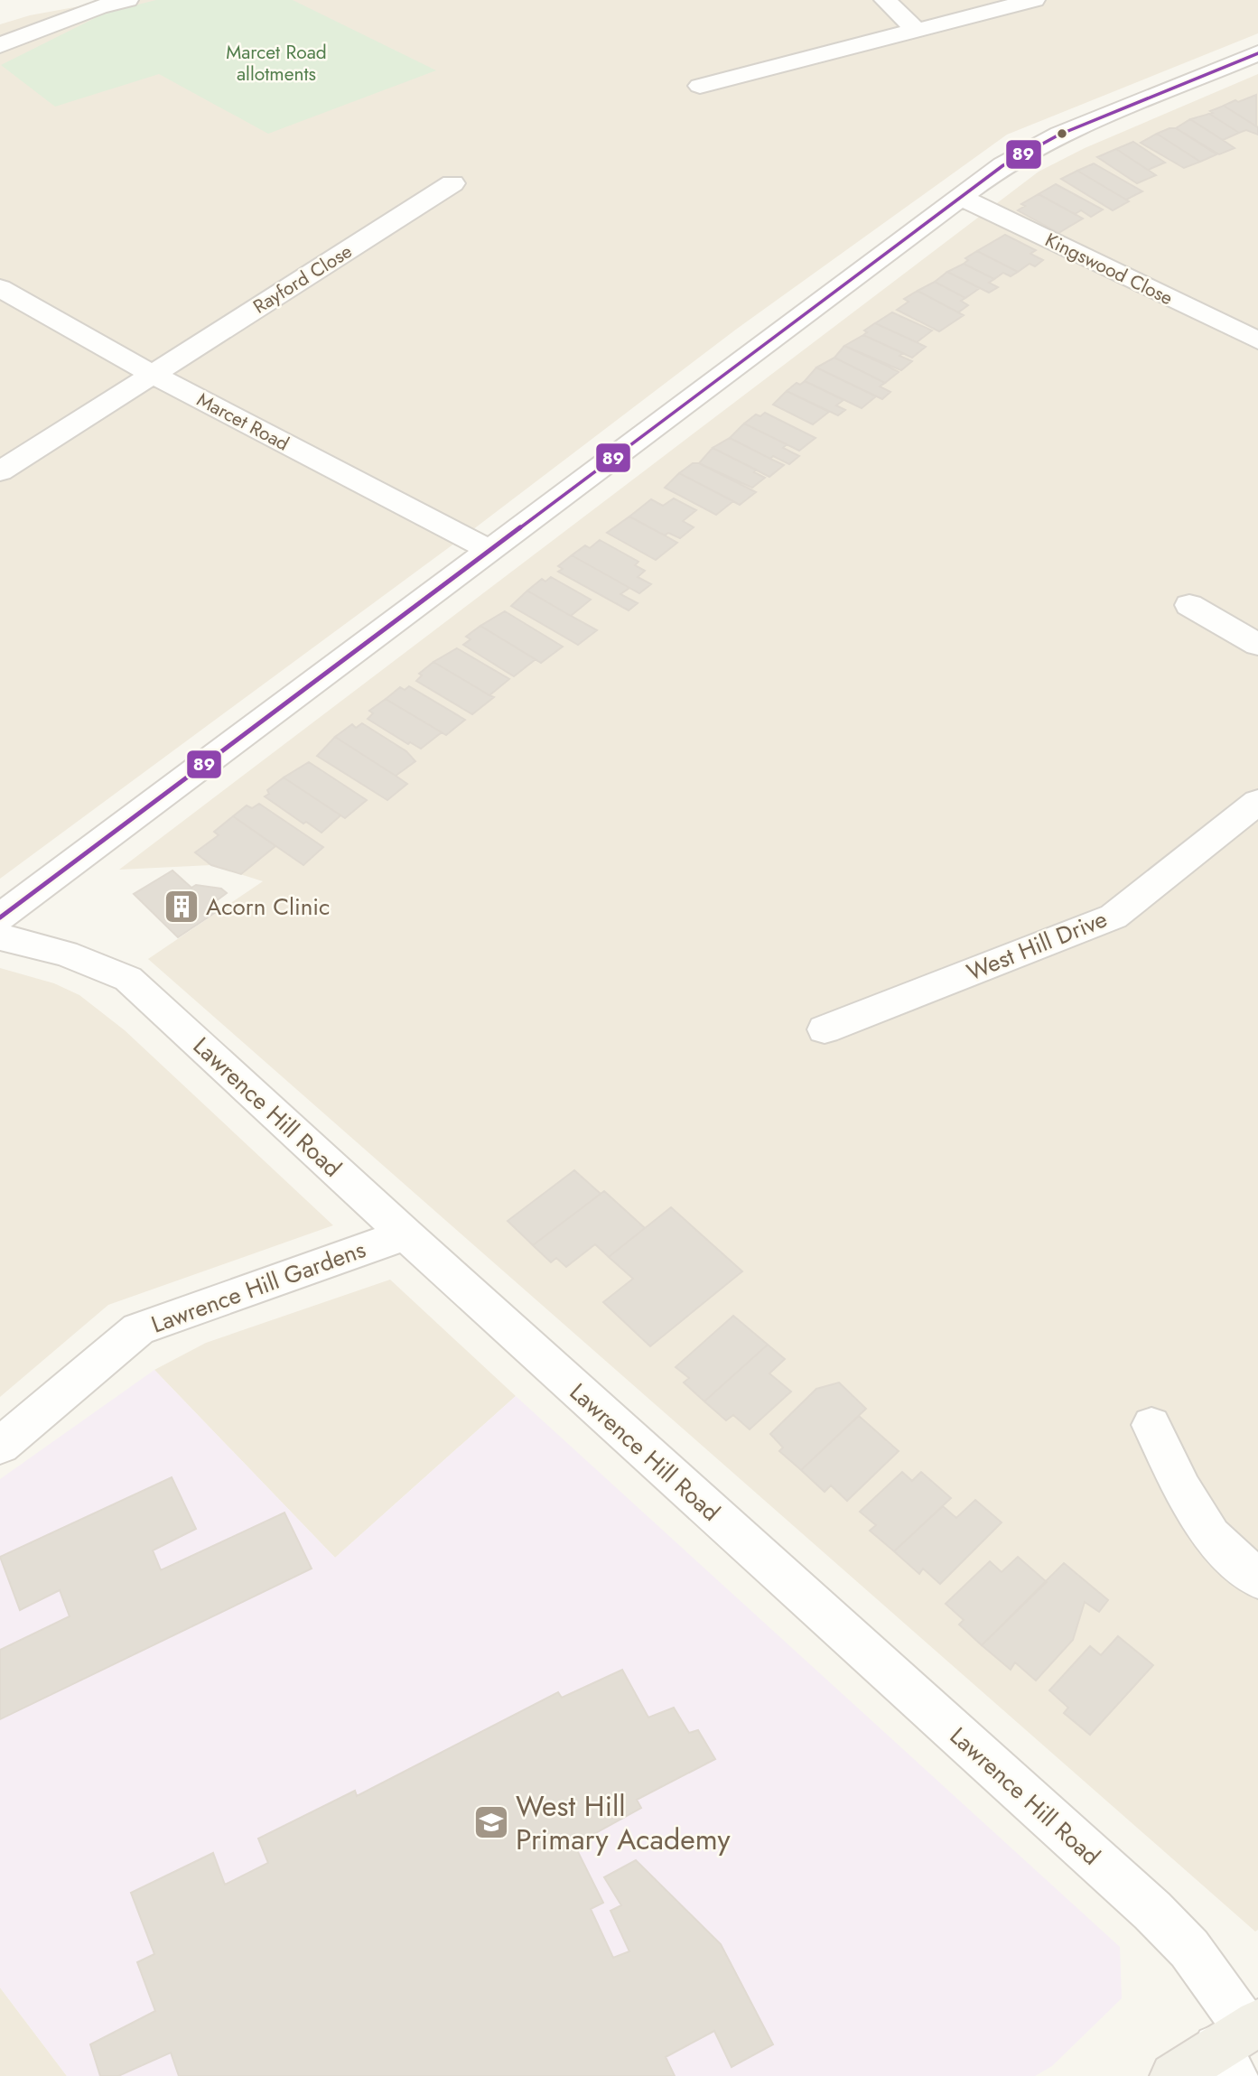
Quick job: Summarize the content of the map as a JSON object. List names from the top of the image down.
{
  "streets": {
    "street": [
      "Kingswood Close",
      "Rayford Close",
      "Marcet Road",
      "West Hill Drive",
      "Lawrence Hill Road",
      "Lawrence Hill Gardens"
    ]
  },
  "crossings": [
    ["Rayford Close", "Marcet Road"],
    ["Lawrence Hill Road", "Lawrence Hill Gardens"]
  ],
  "parks": ["Marcet Road allotments"],
  "places": {
    "building": ["Acorn Clinic"],
    "school or university": ["West Hill Primary Academy"]
  },
  "lines": ["transit line 89"]
}
